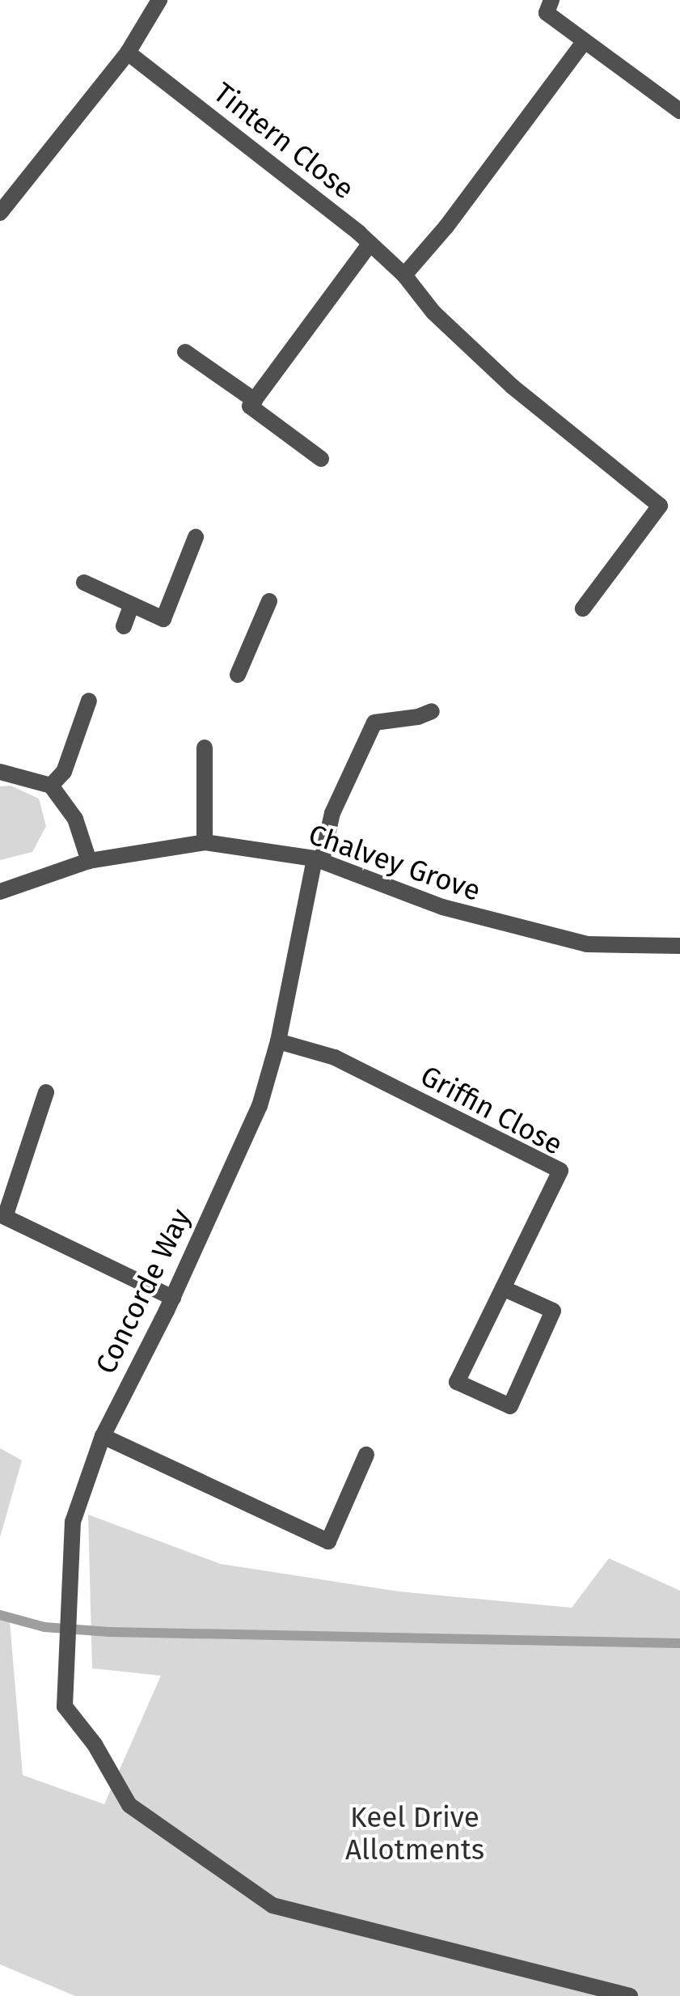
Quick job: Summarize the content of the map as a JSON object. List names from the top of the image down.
{
  "streets": {
    "street": [
      "Tintern Close",
      "Chalvey Grove",
      "Griffin Close",
      "Concorde Way"
    ]
  },
  "crossings": [
    ["Chalvey Grove", "Concorde Way"],
    ["Griffin Close", "Concorde Way"]
  ],
  "parks": ["Keel Drive Allotments"]
}
